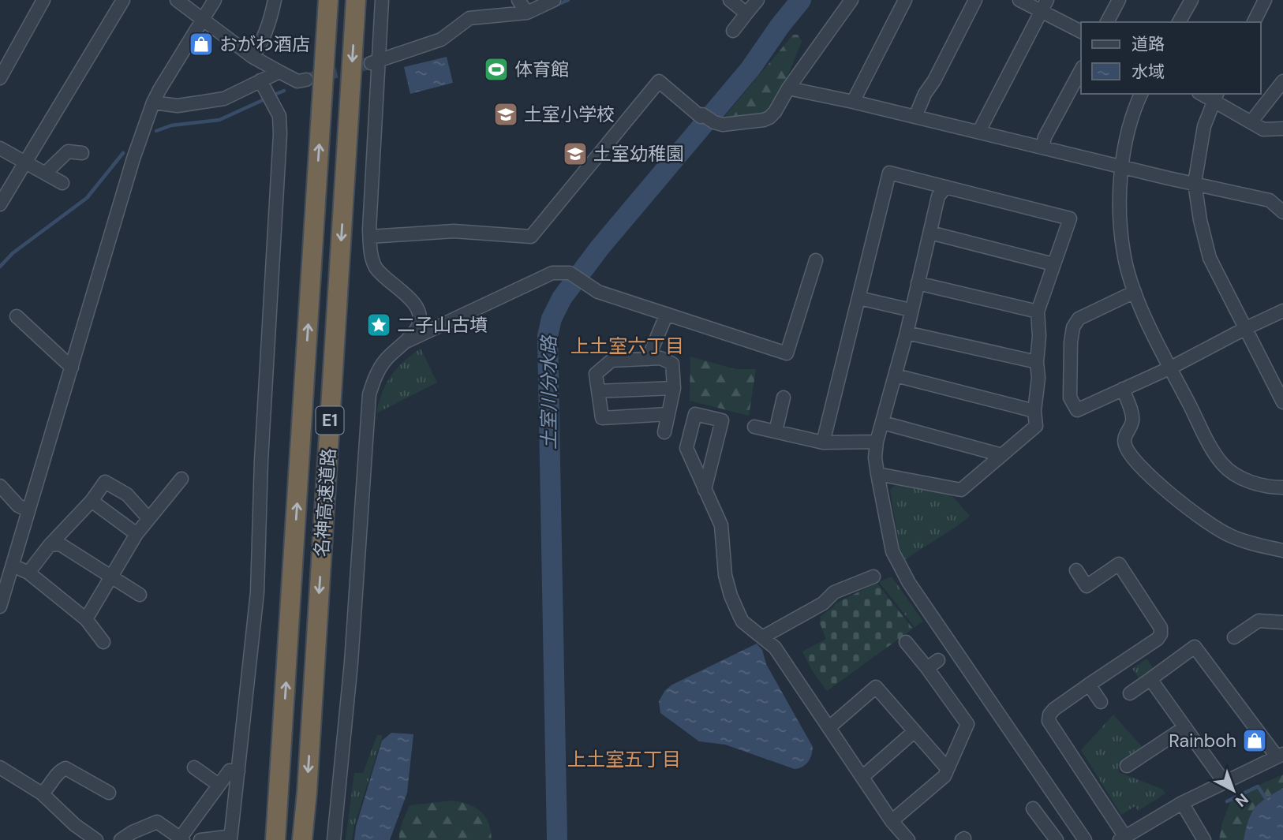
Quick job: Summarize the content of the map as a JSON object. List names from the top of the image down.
{
  "streets": {
    "highway": ["E1", "名神高速道路"]
  },
  "districts": ["上土室六丁目", "上土室五丁目"],
  "water": ["土室川分水路"],
  "places": {
    "shop": ["おがわ酒店", "Rainboh"],
    "sports": ["体育館"],
    "school or university": ["土室小学校", "土室幼稚園"],
    "place": ["二子山古墳"]
  },
  "legend": ["道路", "水域"],
  "north": "bottom right"
}
